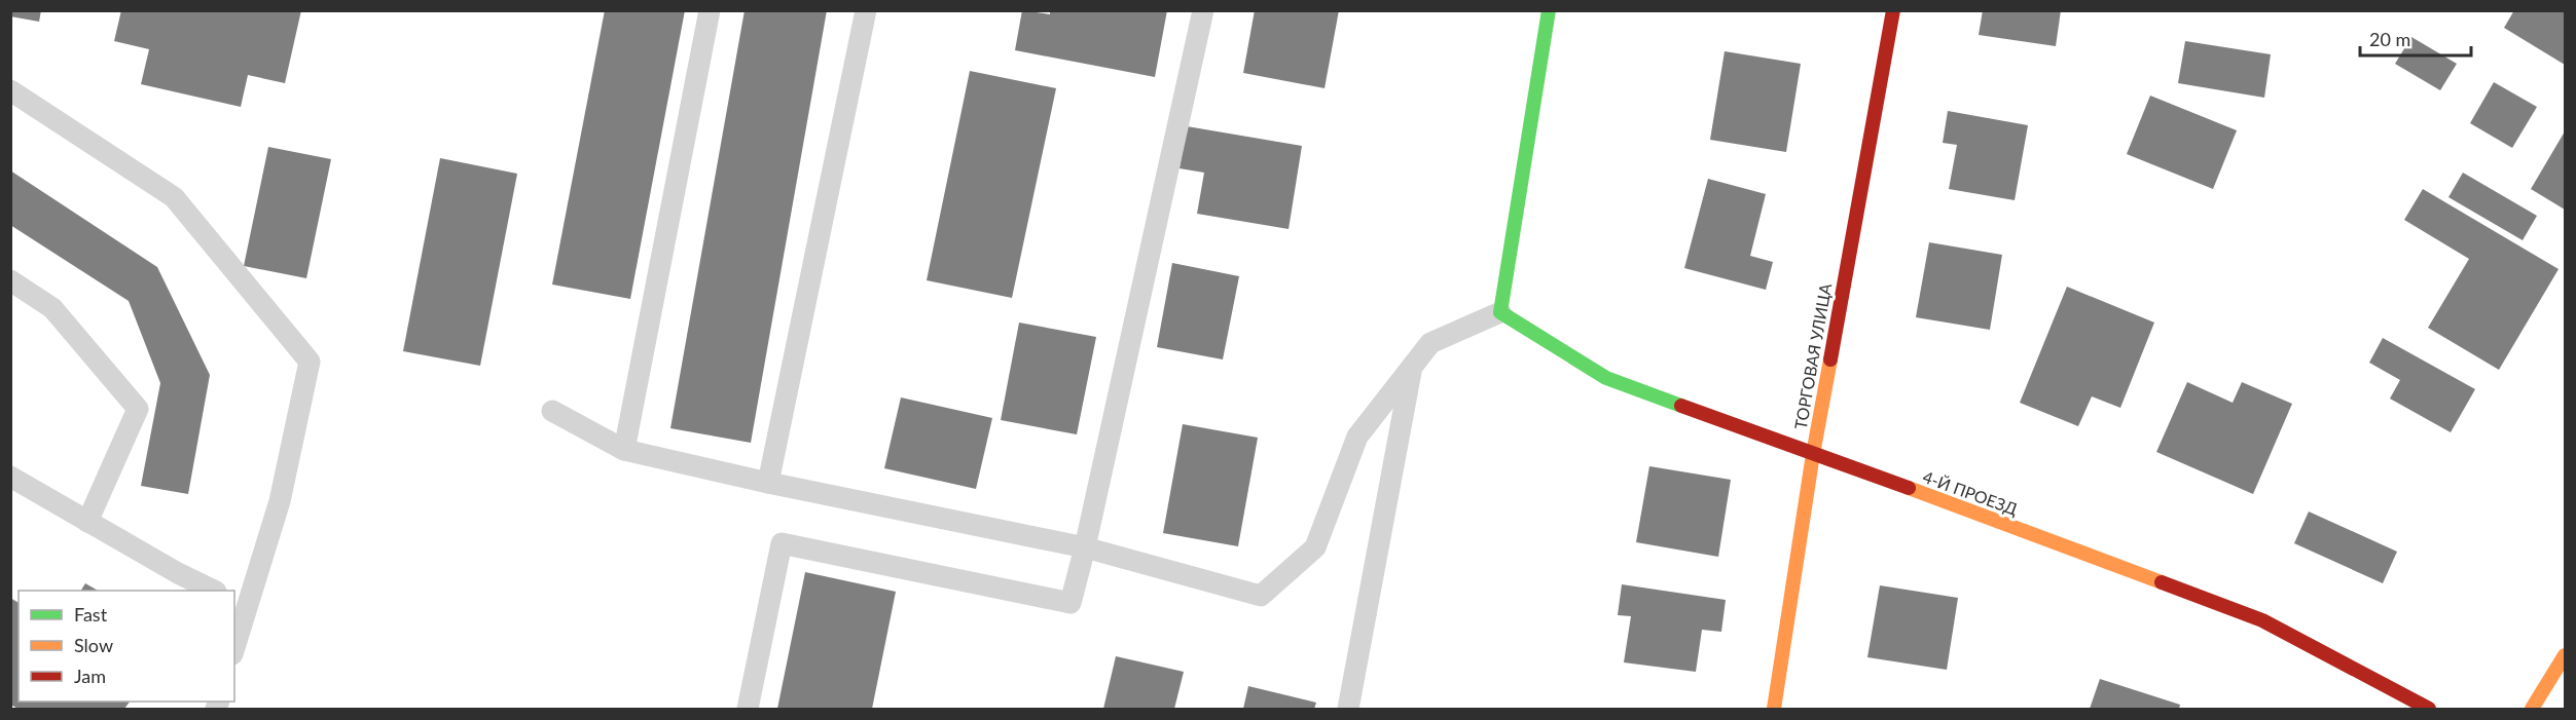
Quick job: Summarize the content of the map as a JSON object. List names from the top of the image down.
{
  "streets": {
    "street": ["ТОРГОВАЯ УЛИЦА", "4-Й ПРОЕЗД"]
  },
  "crossings": [
    ["ТОРГОВАЯ УЛИЦА", "4-Й ПРОЕЗД"]
  ],
  "legend": ["Fast", "Slow", "Jam"],
  "scale_bar": "20 m"
}
